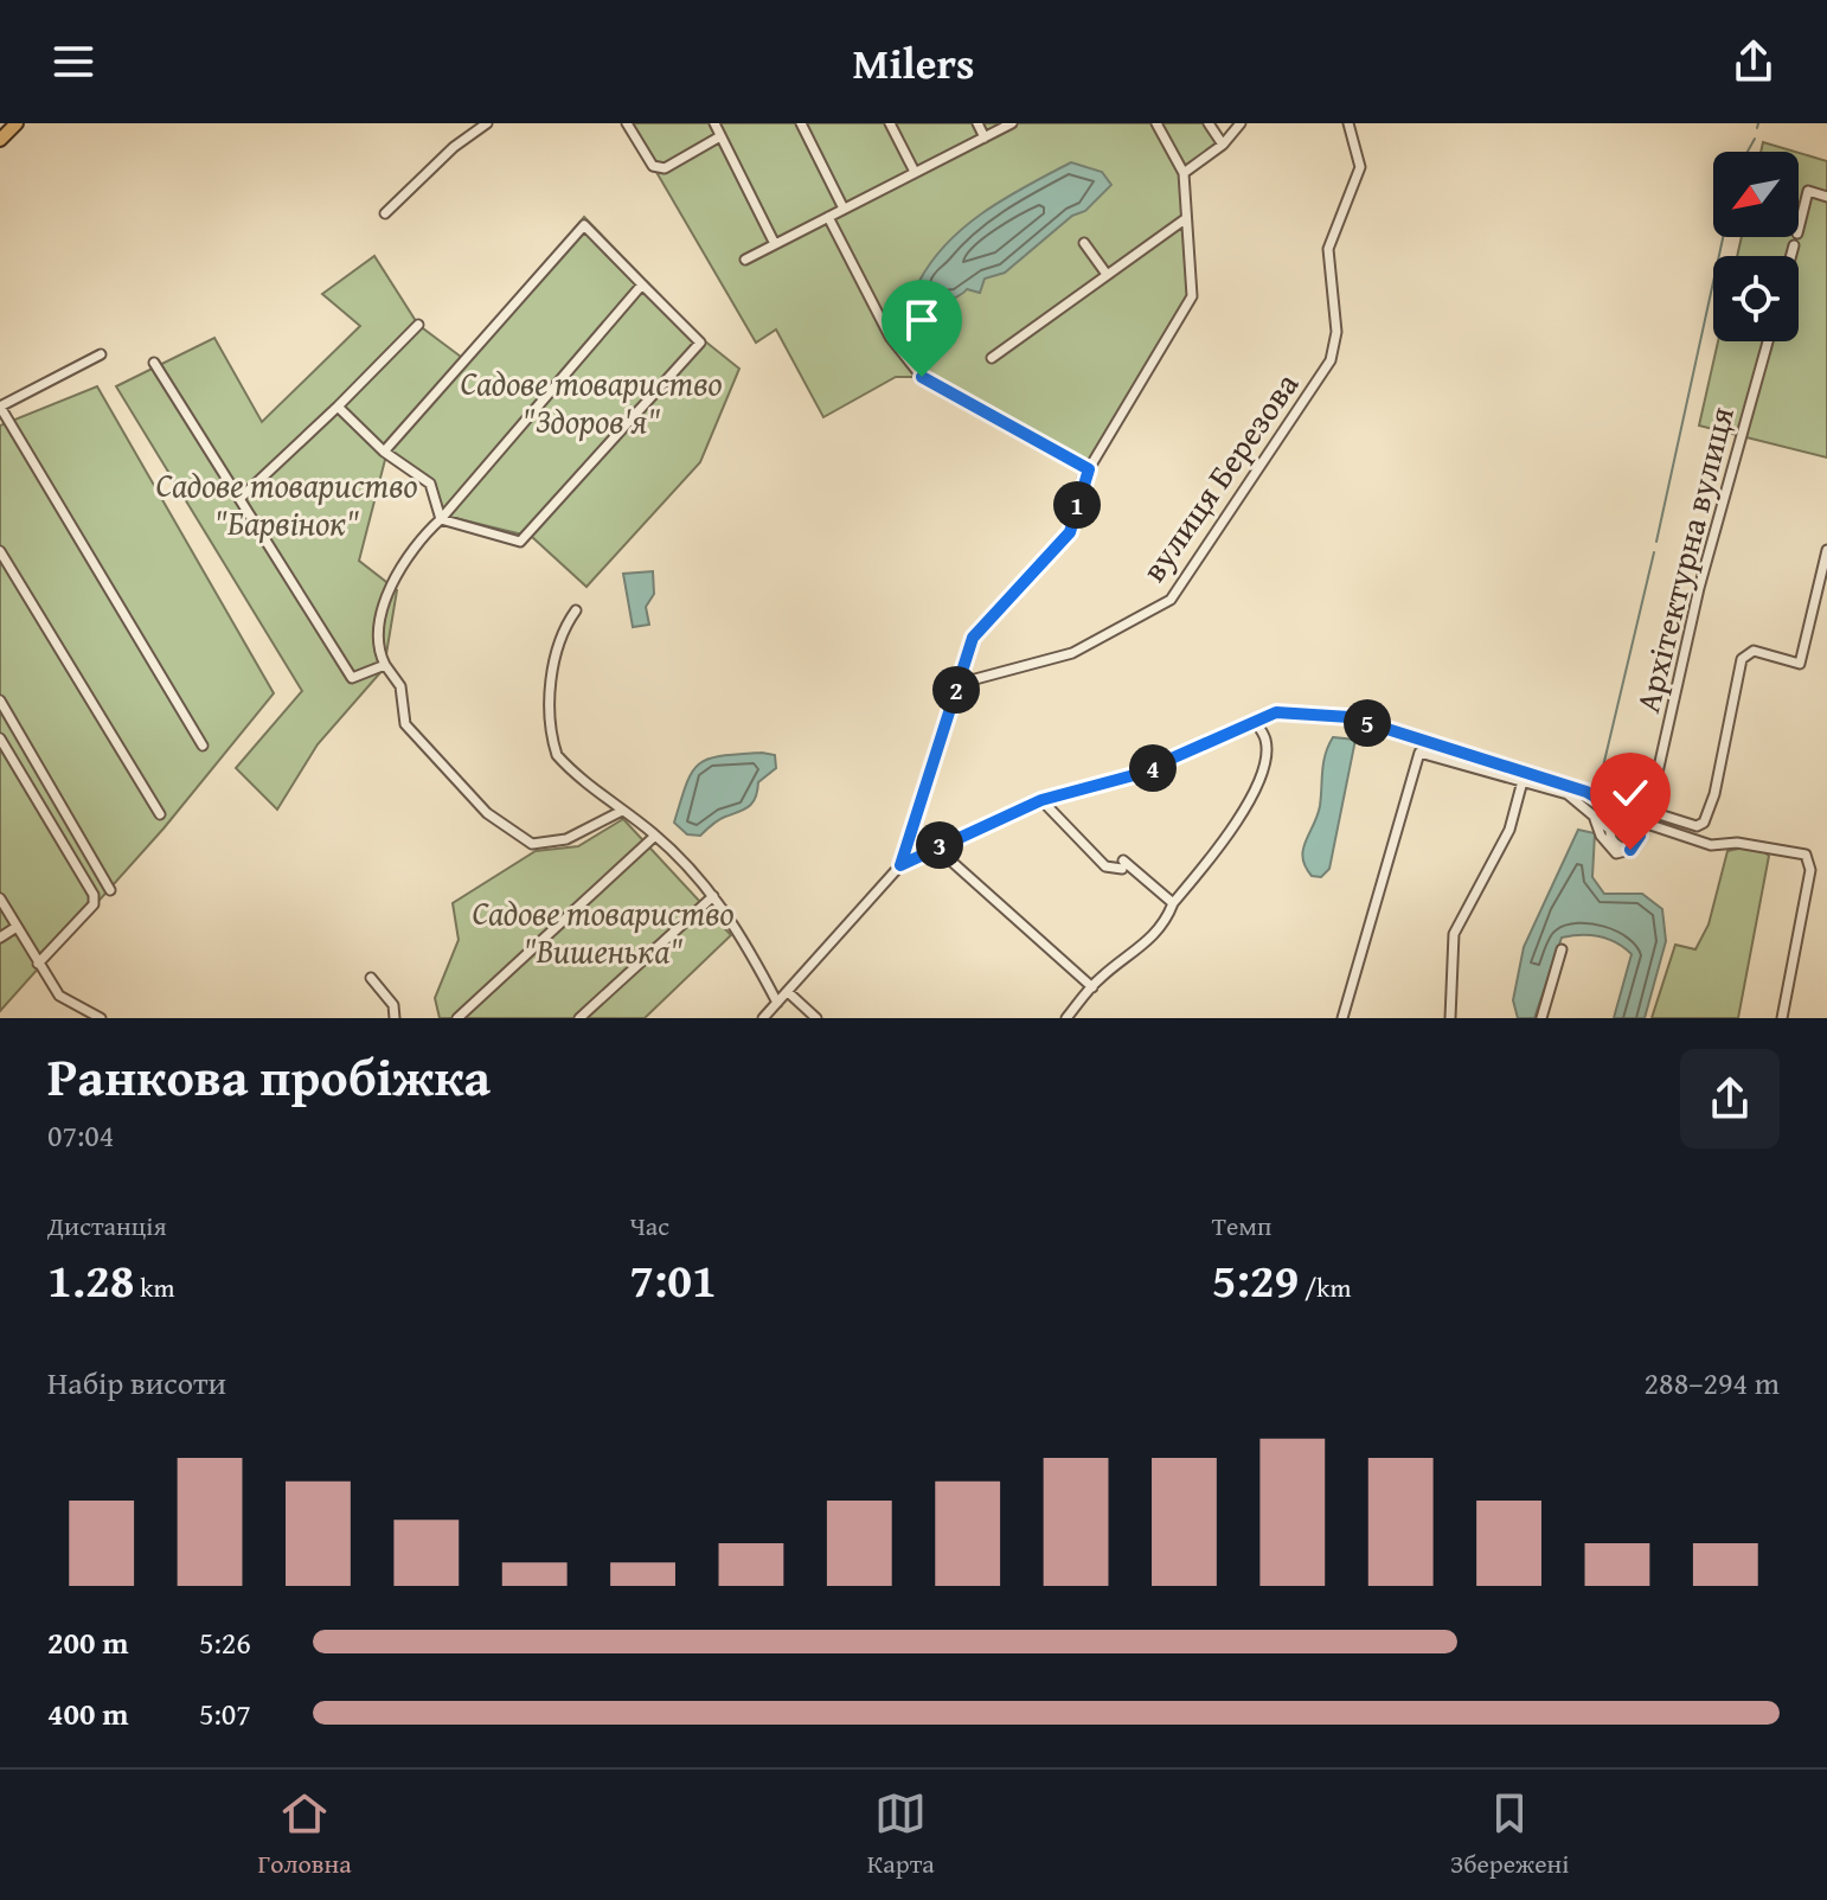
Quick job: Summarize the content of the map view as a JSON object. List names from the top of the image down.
{
  "streets": {
    "street": ["вулиця Березова", "Архітектурна вулиця"]
  },
  "parks": ["Садове товариство \"Здоров'я\"", "Садове товариство \"Барвінок\"", "Садове товариство \"Вишенька\""],
  "north": "bottom left",
  "page": {
    "header": "Milers",
    "pins": [
      "1",
      "2",
      "5",
      "4",
      "3"
    ],
    "heading": ["Ранкова пробіжка", "07:04"],
    "stats": [
      ["Дистанція", "1.28 km"],
      ["Час", "7:01"],
      ["Темп", "5:29 /km"]
    ],
    "chart": ["Набір висоти", "288–294 m"],
    "list": [
      {
        "name": "200 m",
        "note": "5:26"
      },
      {
        "name": "400 m",
        "note": "5:07"
      }
    ],
    "tabs": ["Головна", "Карта", "Збережені"]
  }
}
